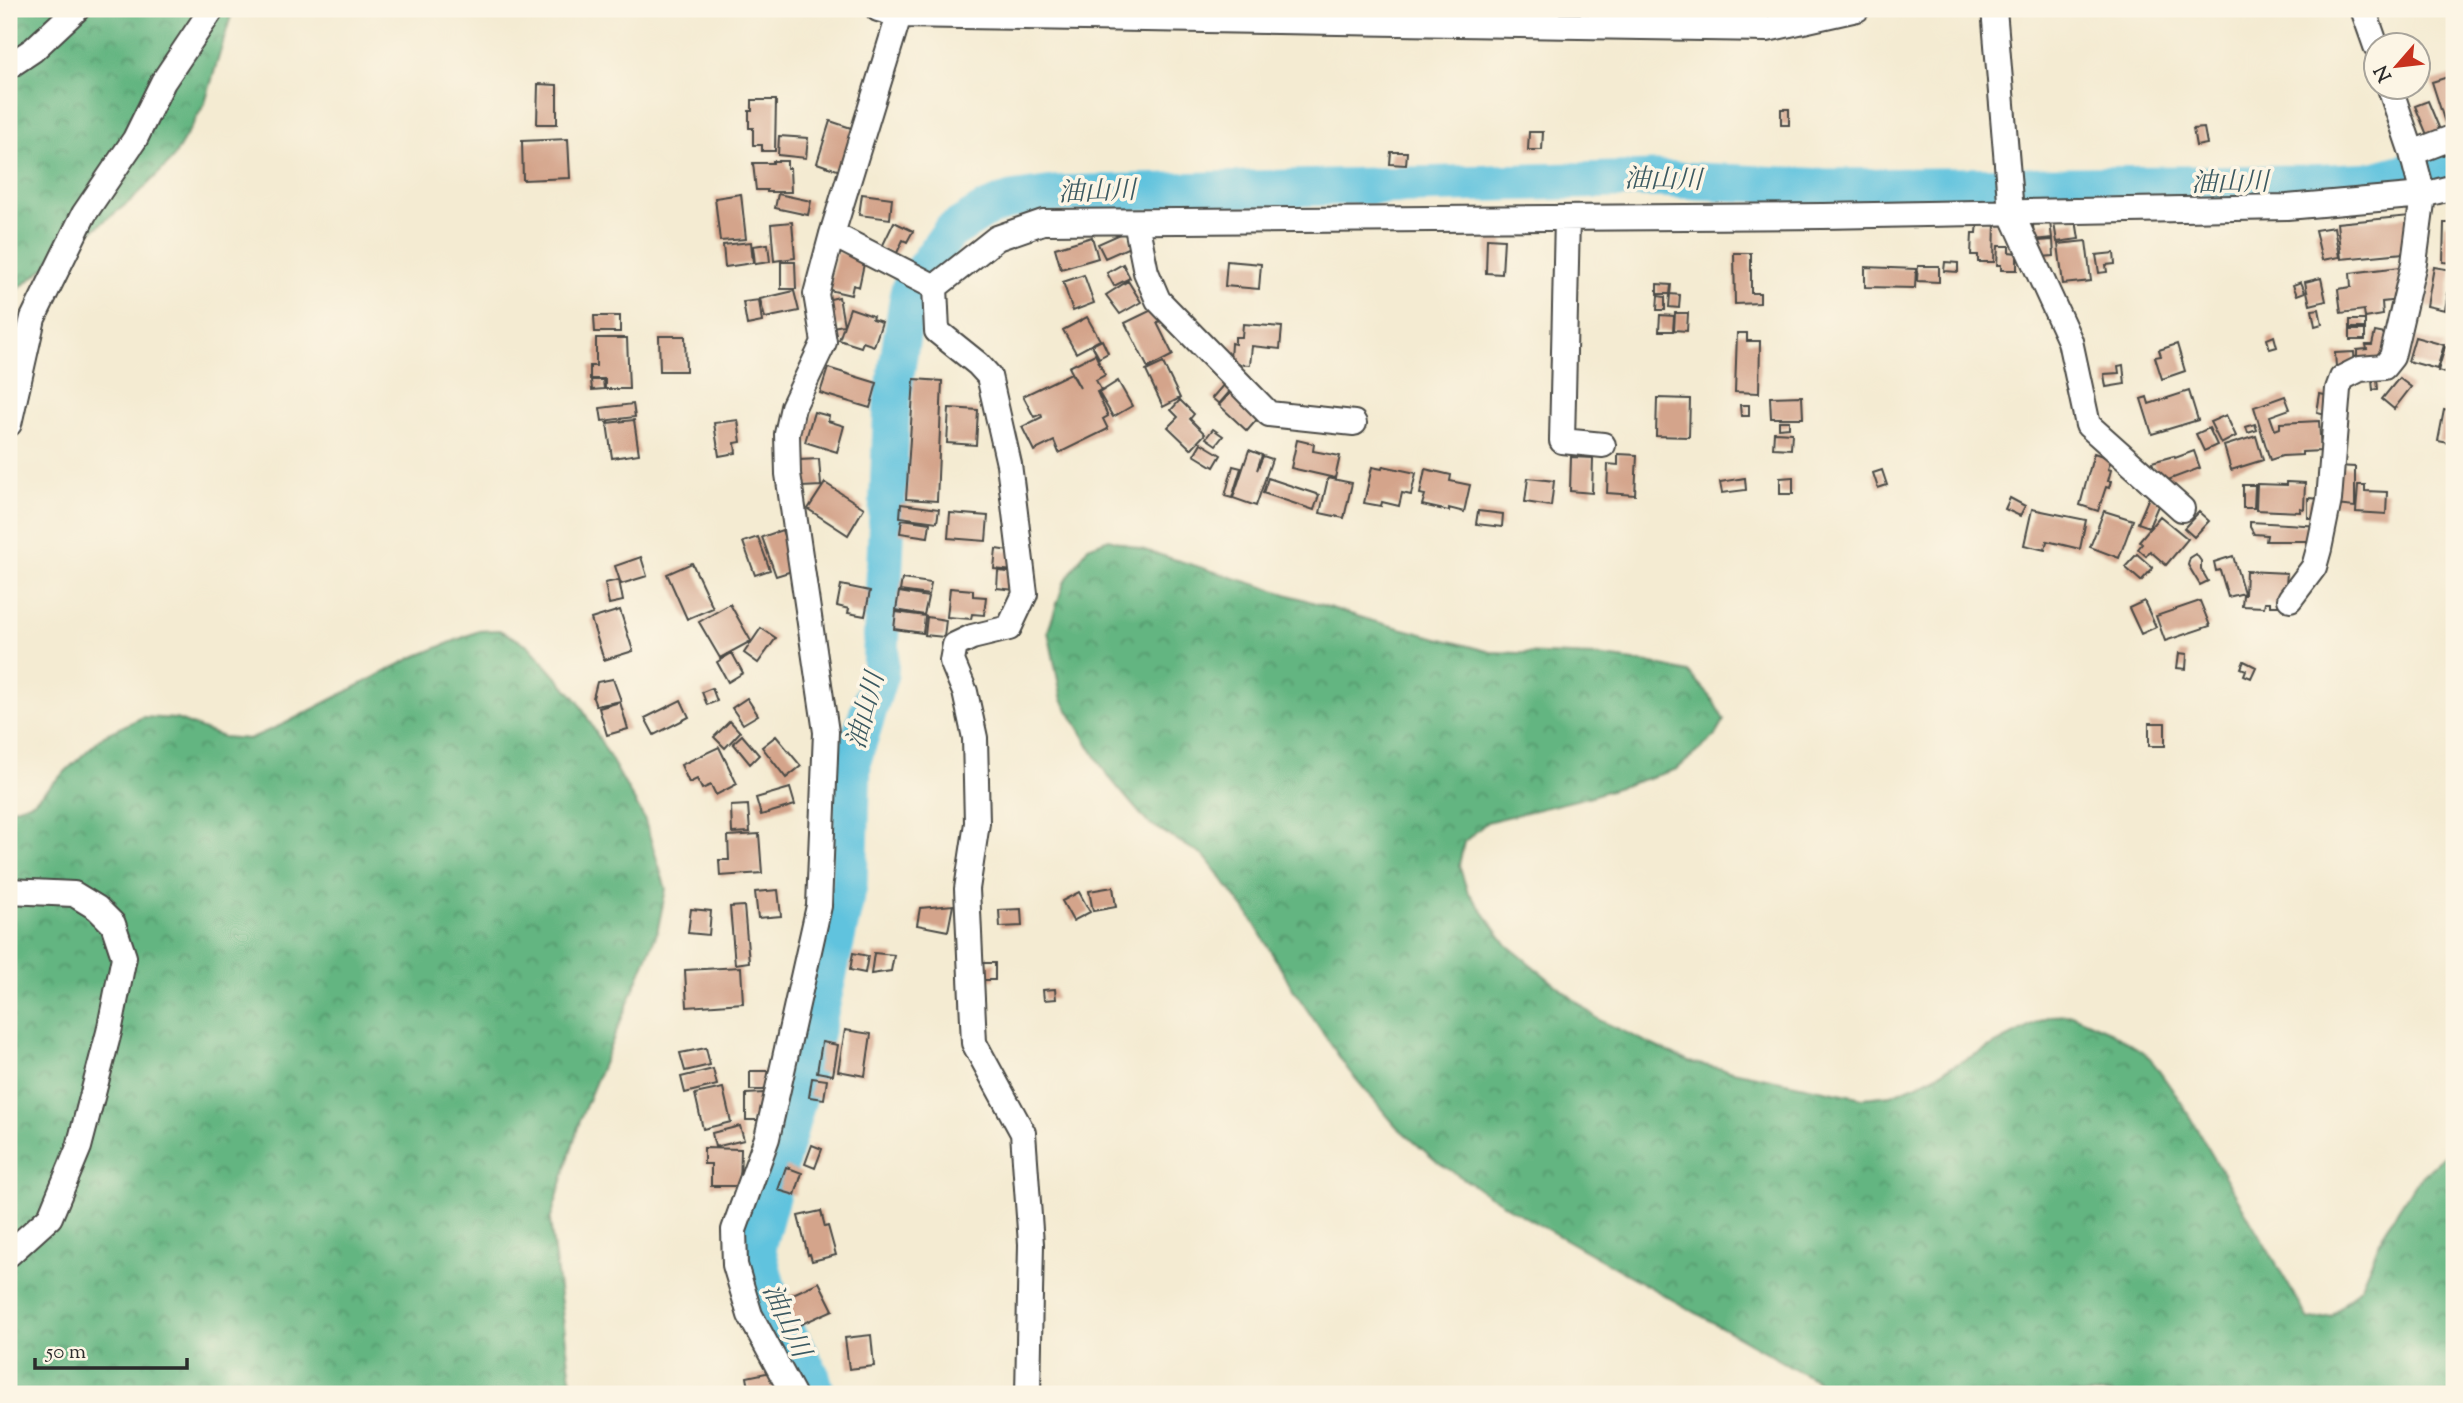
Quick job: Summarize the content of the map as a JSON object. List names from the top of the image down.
{
  "water": ["油山川"],
  "scale_bar": "50 m",
  "north": "bottom left"
}
